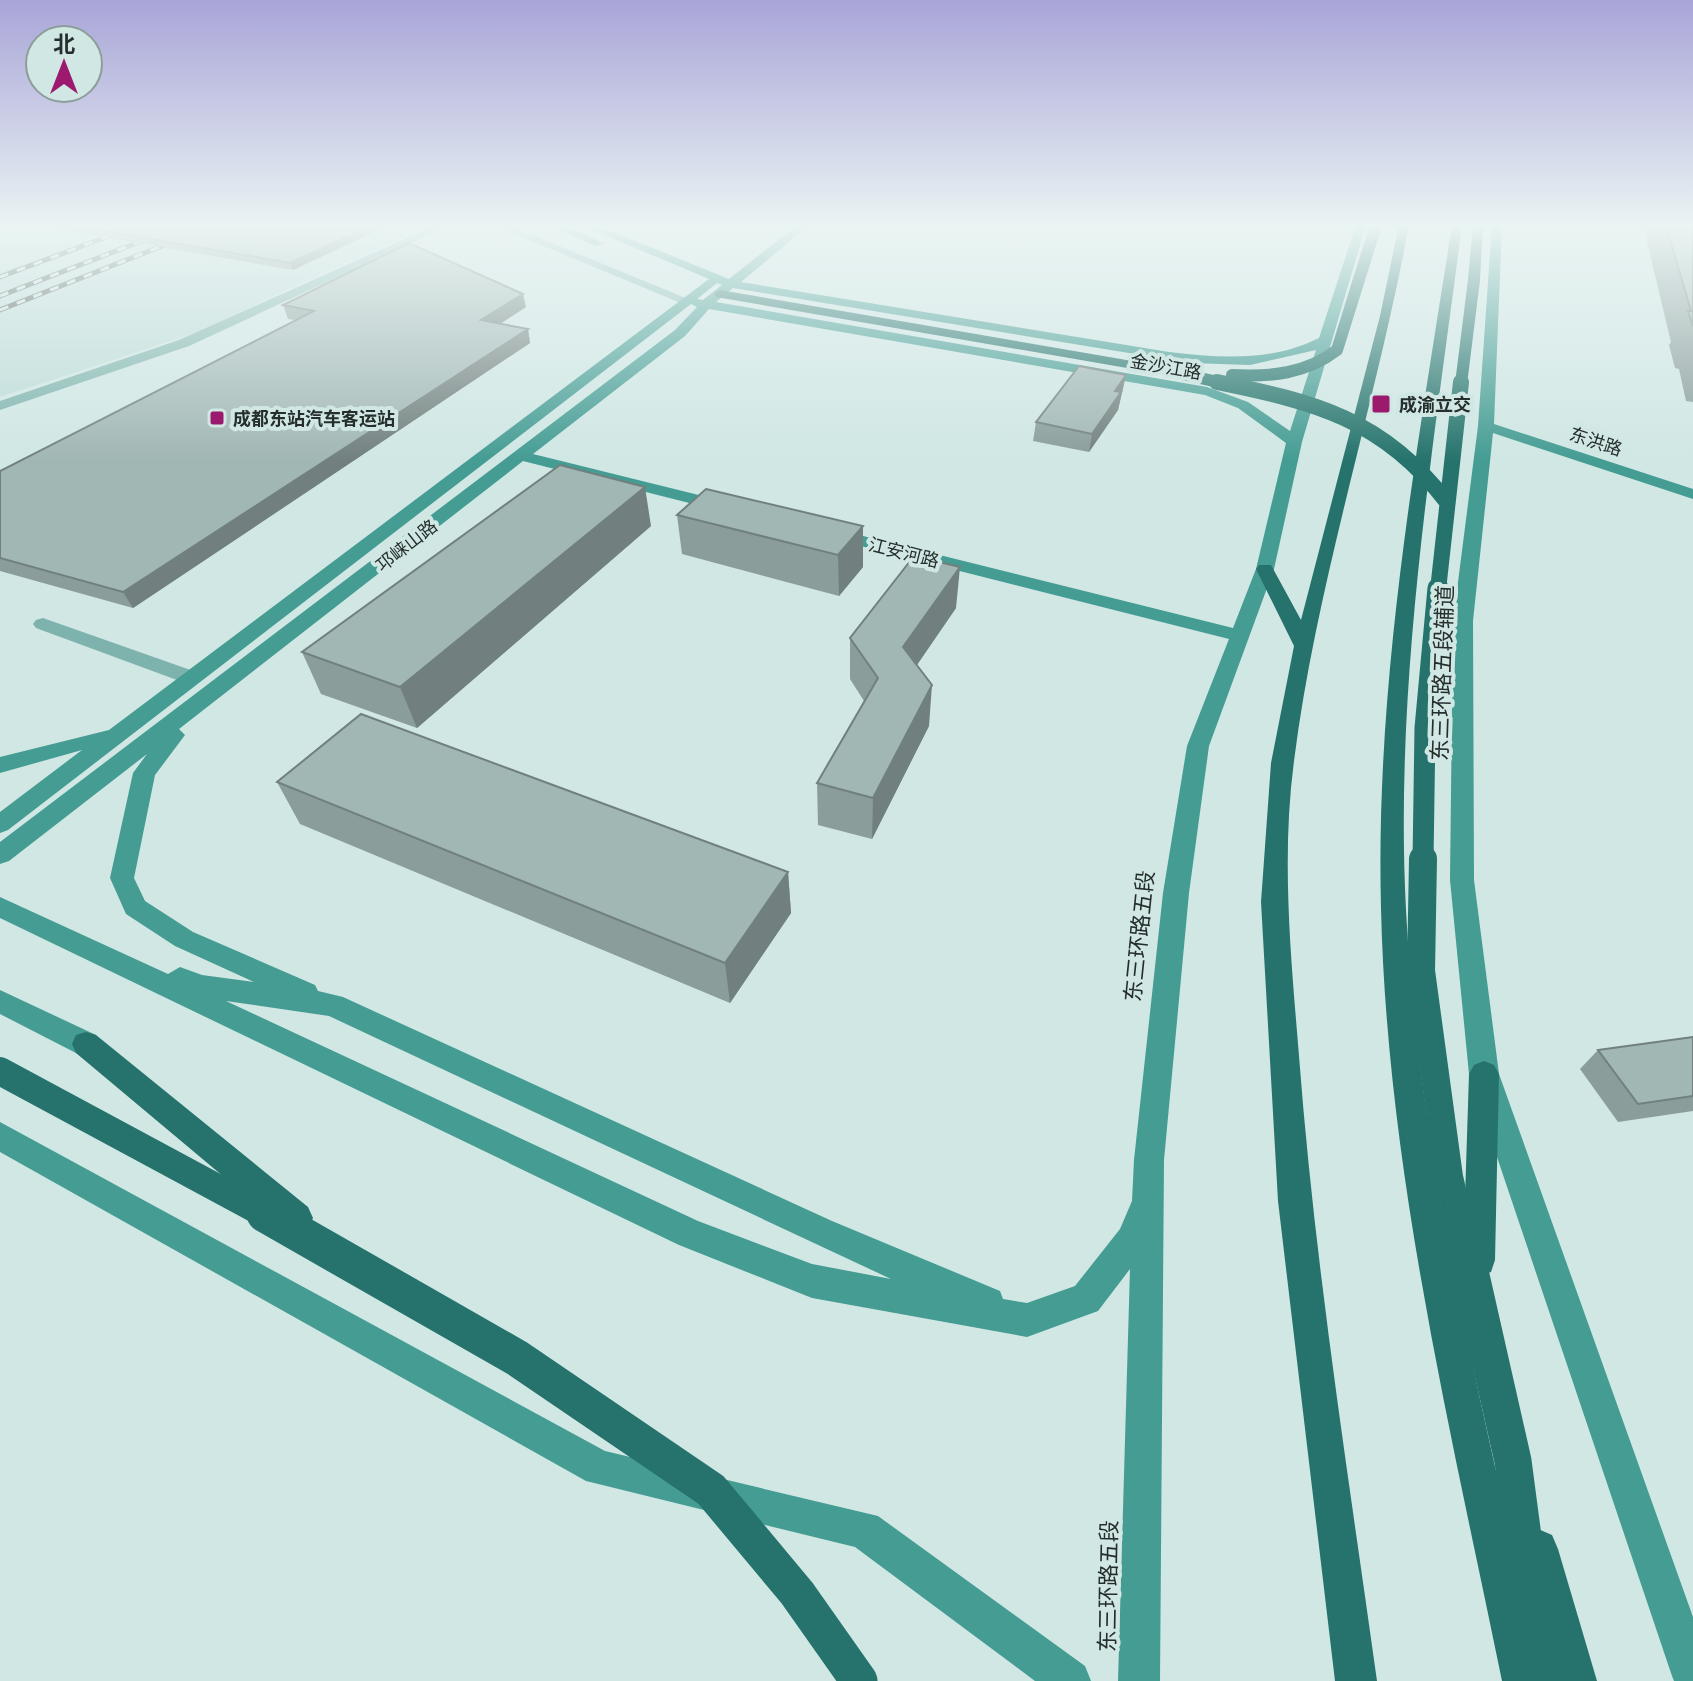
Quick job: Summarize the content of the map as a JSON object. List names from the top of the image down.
{
  "streets": {
    "main road": [
      "金沙江路",
      "东洪路",
      "邛崃山路",
      "江安河路",
      "东三环路五段辅道",
      "东三环路五段"
    ]
  },
  "crossings": [
    ["金沙江路", "东三环路五段"],
    ["东洪路", "东三环路五段辅道"],
    ["江安河路", "东三环路五段"]
  ],
  "places": {
    "transit": ["成渝立交", "成都东站汽车客运站"]
  },
  "north": "top"
}
